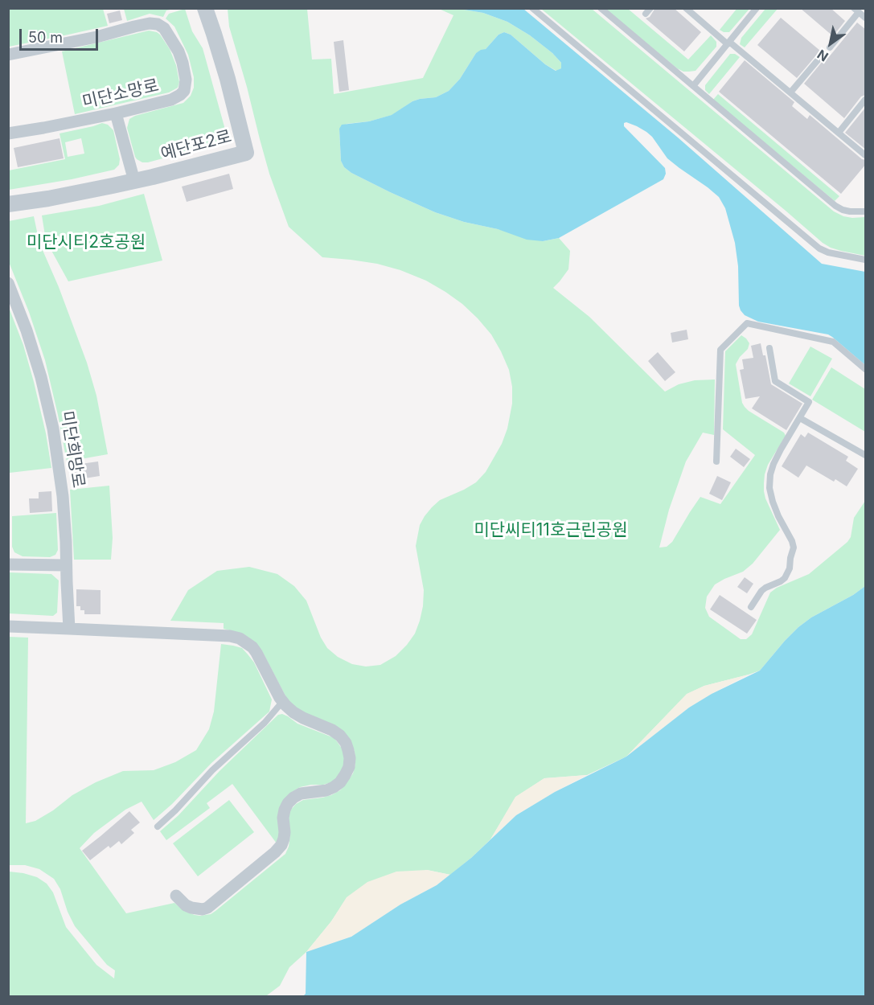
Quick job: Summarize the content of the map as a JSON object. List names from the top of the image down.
{
  "streets": {
    "street": ["미단소망로", "예단포2로", "미단희망로"]
  },
  "parks": ["미단시티2호공원", "미단씨티11호근린공원"],
  "scale_bar": "50 m",
  "north": "bottom left"
}
